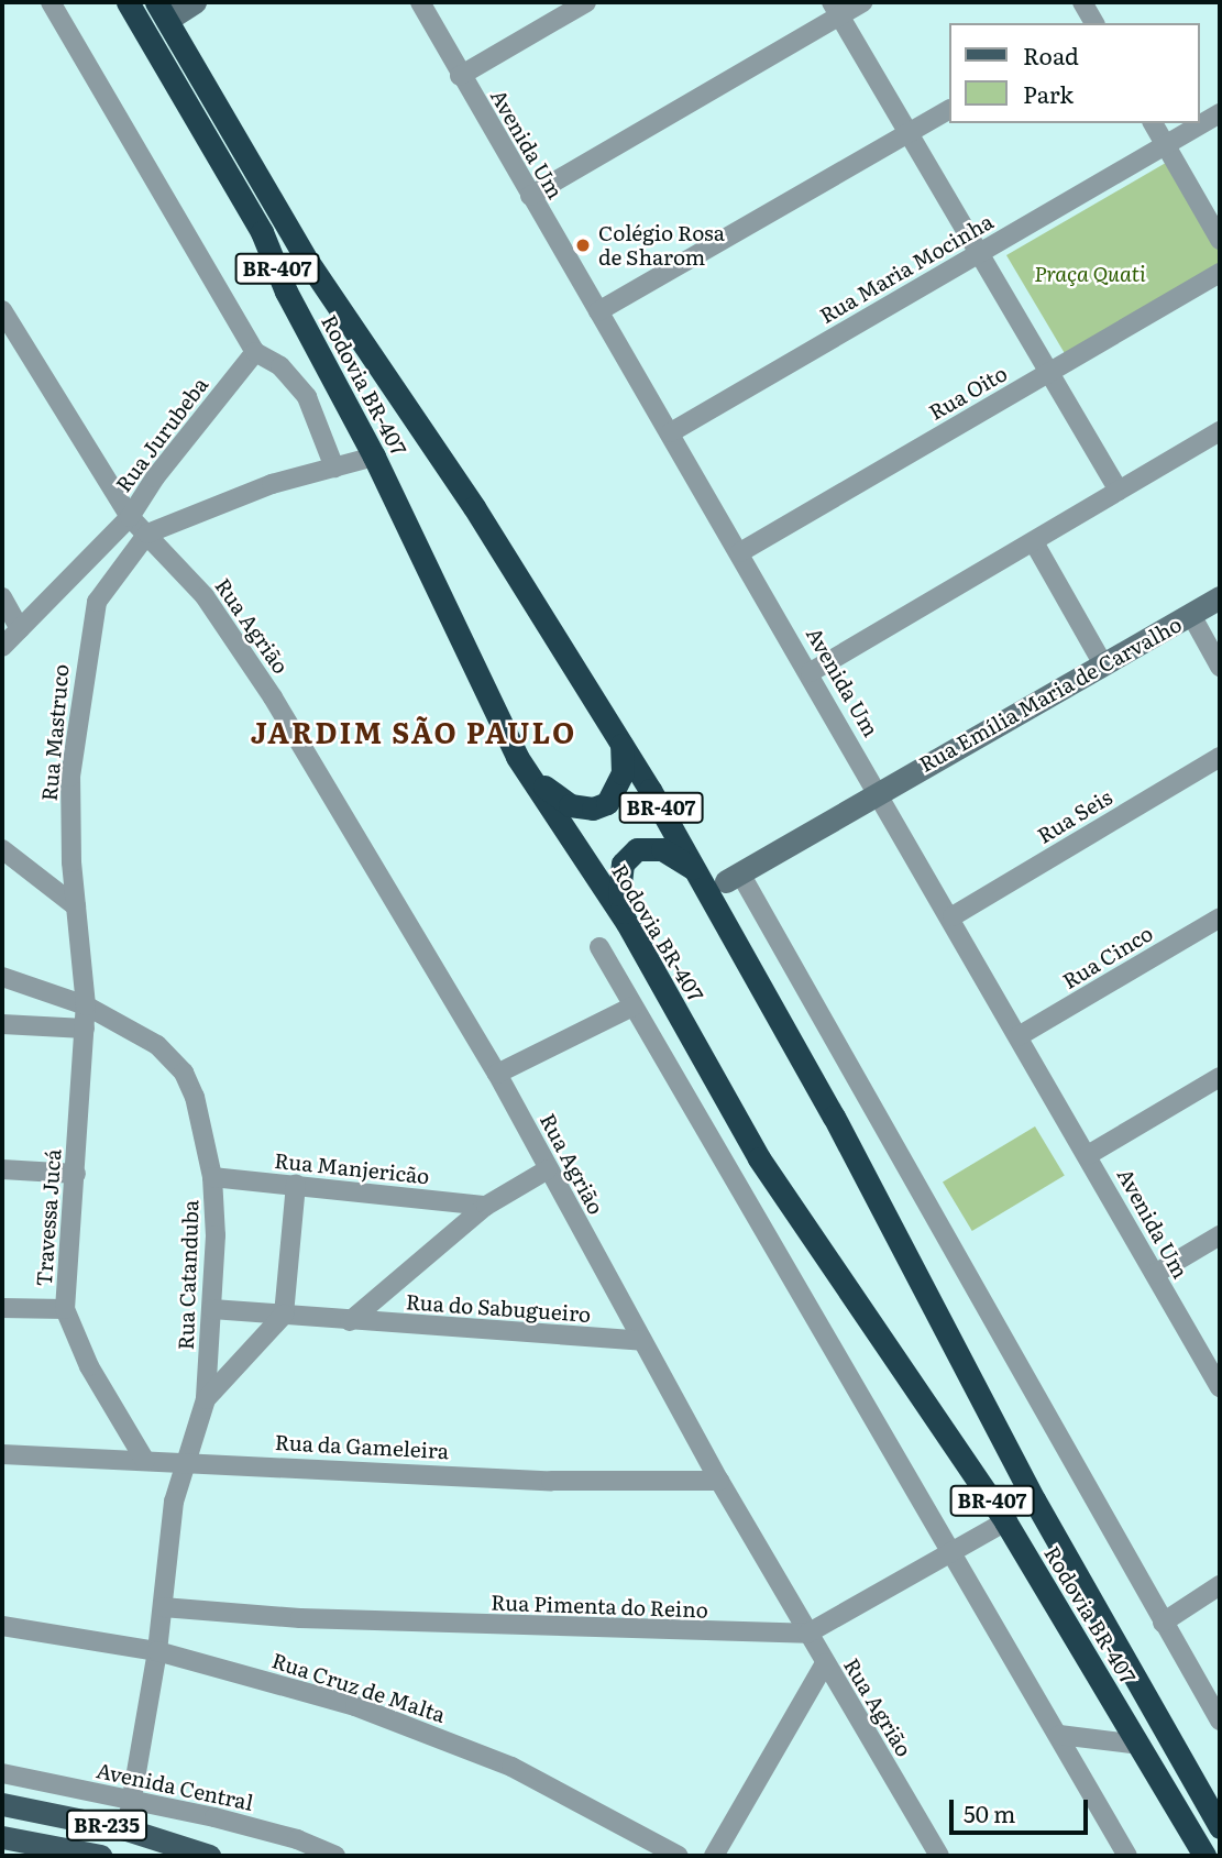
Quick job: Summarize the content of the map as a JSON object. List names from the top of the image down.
{
  "streets": {
    "highway": ["BR-407", "Rodovia BR-407"],
    "main road": ["BR-235"],
    "street": [
      "Avenida Um",
      "Rua Maria Mocinha",
      "Rua Oito",
      "Rua Jurubeba",
      "Rua Agrião",
      "Rua Emília Maria de Carvalho",
      "Rua Mastruco",
      "Rua Seis",
      "Rua Cinco",
      "Rua Manjericão",
      "Travessa Jucá",
      "Rua Catanduba",
      "Rua do Sabugueiro",
      "Rua da Gameleira",
      "Rua Pimenta do Reino",
      "Rua Cruz de Malta",
      "Avenida Central"
    ]
  },
  "crossings": [
    ["Avenida Um", "Rua Maria Mocinha"],
    ["Avenida Um", "Rua Oito"],
    ["Avenida Um", "Rua Emília Maria de Carvalho"],
    ["Avenida Um", "Rua Seis"],
    ["Avenida Um", "Rua Cinco"],
    ["Rua Jurubeba", "Rua Agrião"],
    ["Rua Agrião", "Rua Mastruco"],
    ["Rua Agrião", "Rua do Sabugueiro"],
    ["Rua Agrião", "Rua da Gameleira"],
    ["Rua Agrião", "Rua Pimenta do Reino"],
    ["Rua Mastruco", "Travessa Jucá"],
    ["Rua Mastruco", "Rua Catanduba"],
    ["Rua Manjericão", "Rua Catanduba"],
    ["Rua Manjericão", "Rua do Sabugueiro"],
    ["Travessa Jucá", "Rua Catanduba"],
    ["Travessa Jucá", "Rua da Gameleira"],
    ["Rua Catanduba", "Rua do Sabugueiro"],
    ["Rua Catanduba", "Rua da Gameleira"]
  ],
  "districts": ["JARDIM SÃO PAULO"],
  "parks": ["Praça Quati"],
  "places": ["Colégio Rosa de Sharom"],
  "legend": ["Road", "Park"],
  "scale_bar": "50 m"
}
